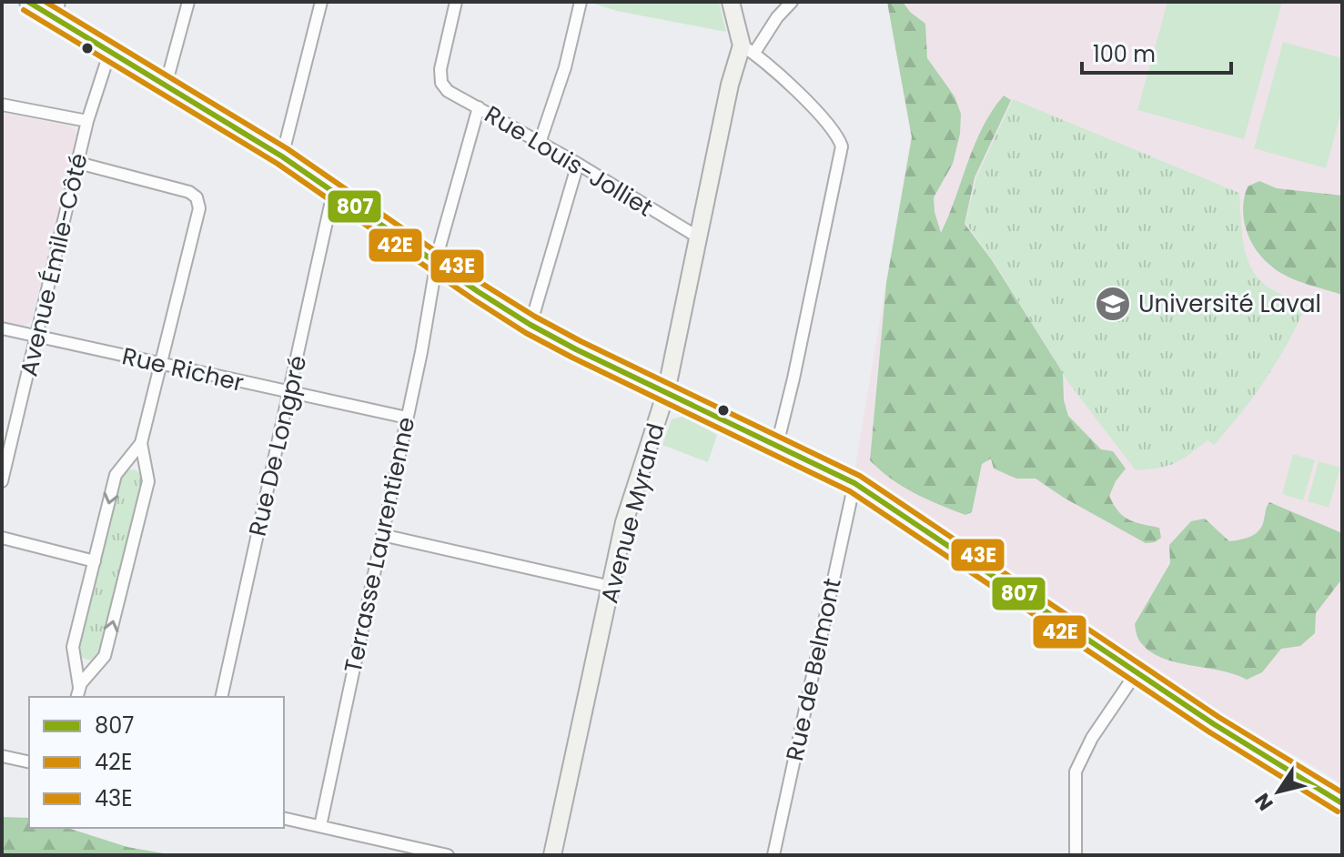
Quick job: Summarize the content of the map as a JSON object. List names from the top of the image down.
{
  "streets": {
    "main road": ["Avenue Myrand"],
    "street": [
      "Rue Louis-Jolliet",
      "Avenue Émile-Côté",
      "Rue Richer",
      "Rue De Longpré",
      "Terrasse Laurentienne",
      "Rue de Belmont"
    ]
  },
  "crossings": [
    ["Rue Louis-Jolliet", "Avenue Myrand"],
    ["Rue Louis-Jolliet", "Terrasse Laurentienne"],
    ["Avenue Émile-Côté", "Rue Richer"],
    ["Rue Richer", "Rue De Longpré"],
    ["Rue Richer", "Terrasse Laurentienne"]
  ],
  "places": {
    "school or university": ["Université Laval"]
  },
  "lines": ["transit line 807", "transit line 43E", "transit line 42E"],
  "legend": ["807", "42E", "43E"],
  "scale_bar": "100 m",
  "north": "bottom left"
}
